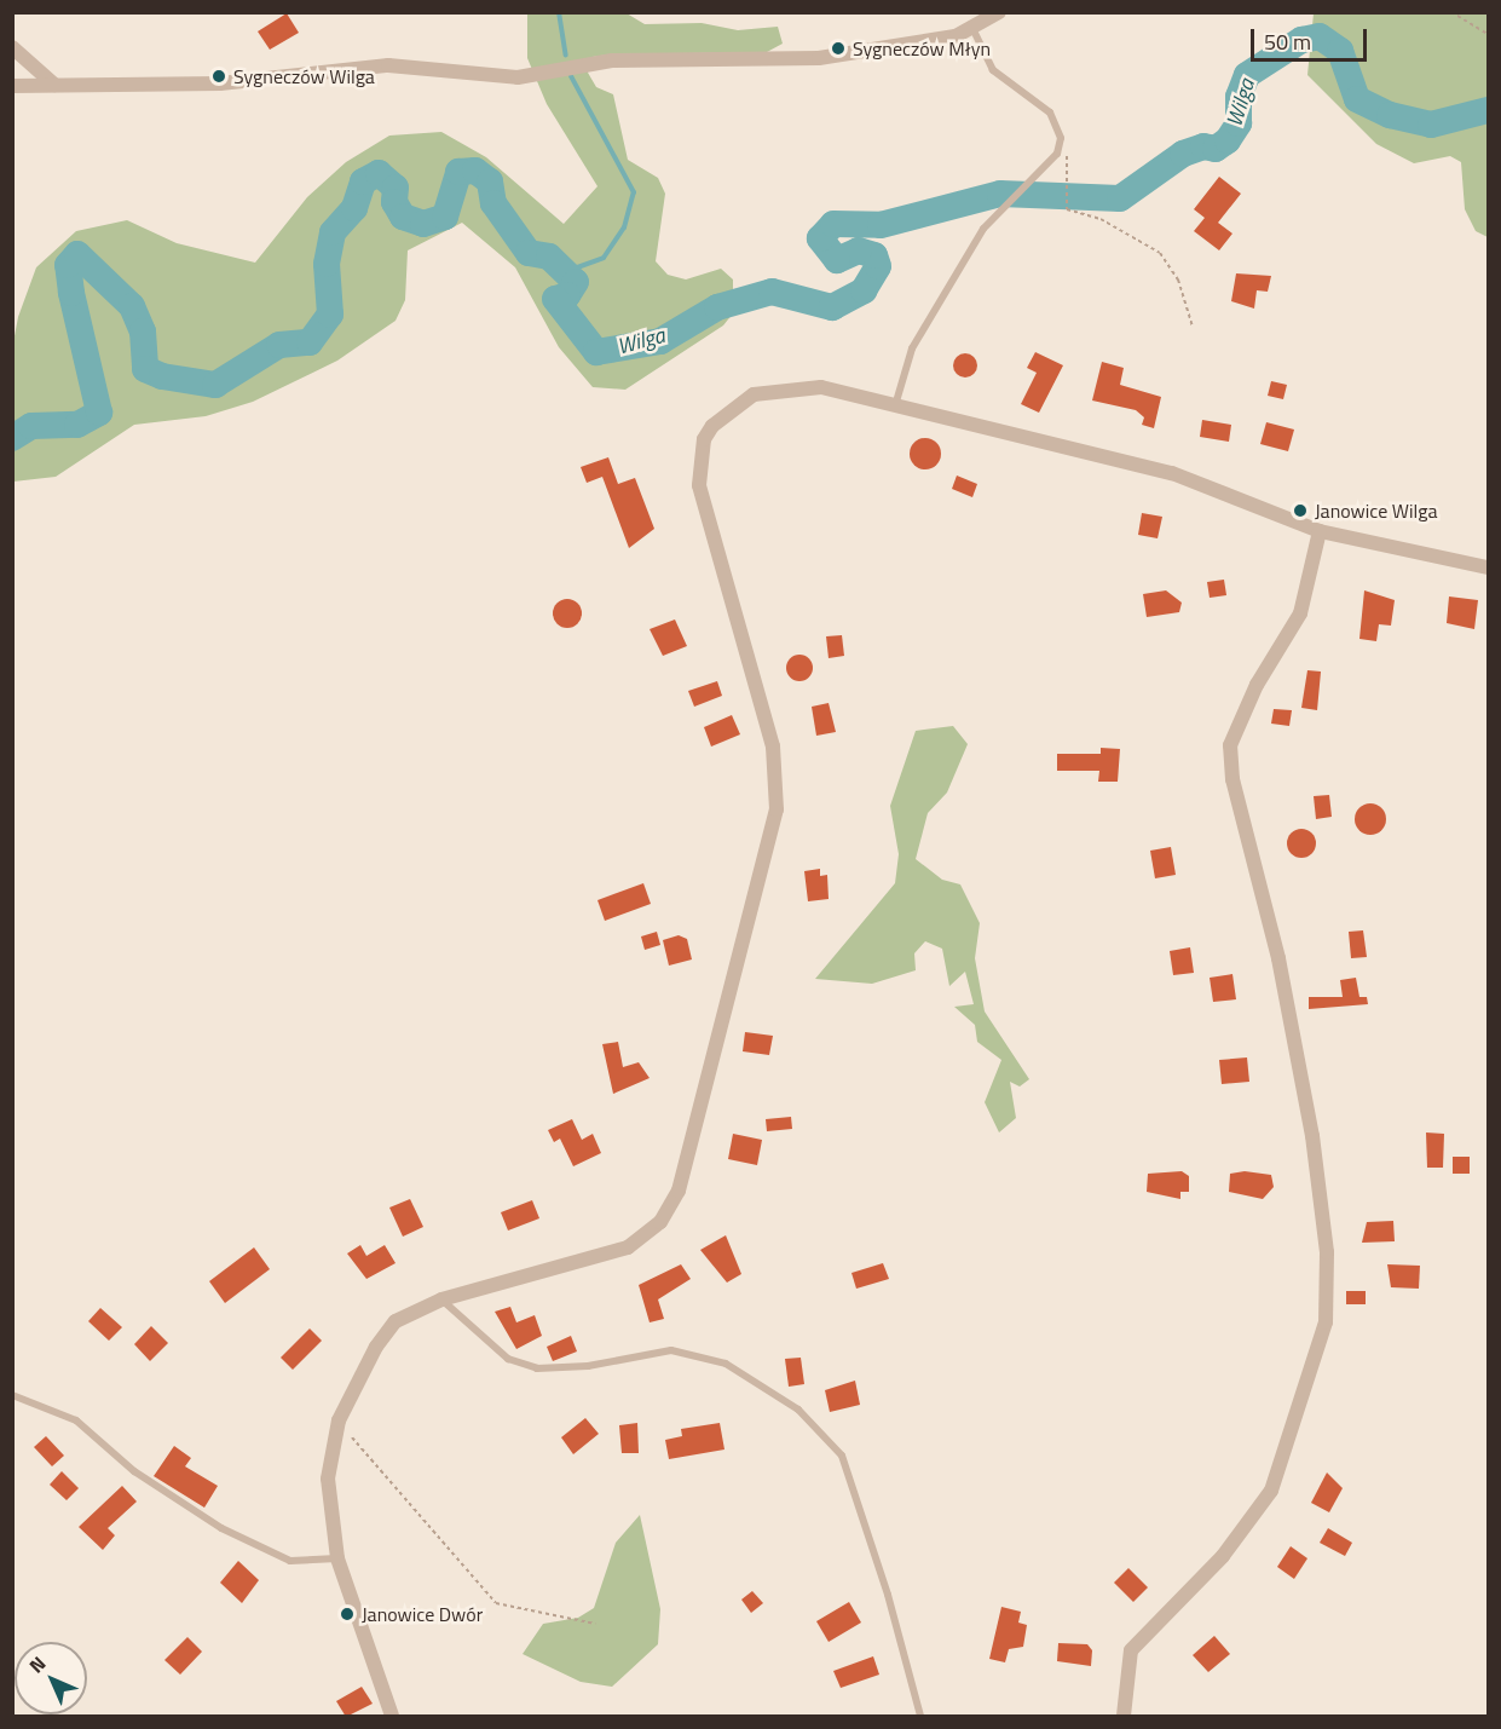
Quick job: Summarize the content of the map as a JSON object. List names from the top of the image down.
{
  "water": ["Wilga"],
  "places": [
    "Sygneczów Młyn",
    "Sygneczów Wilga",
    "Janowice Wilga",
    "Janowice Dwór"
  ],
  "scale_bar": "50 m",
  "north": "top left"
}
